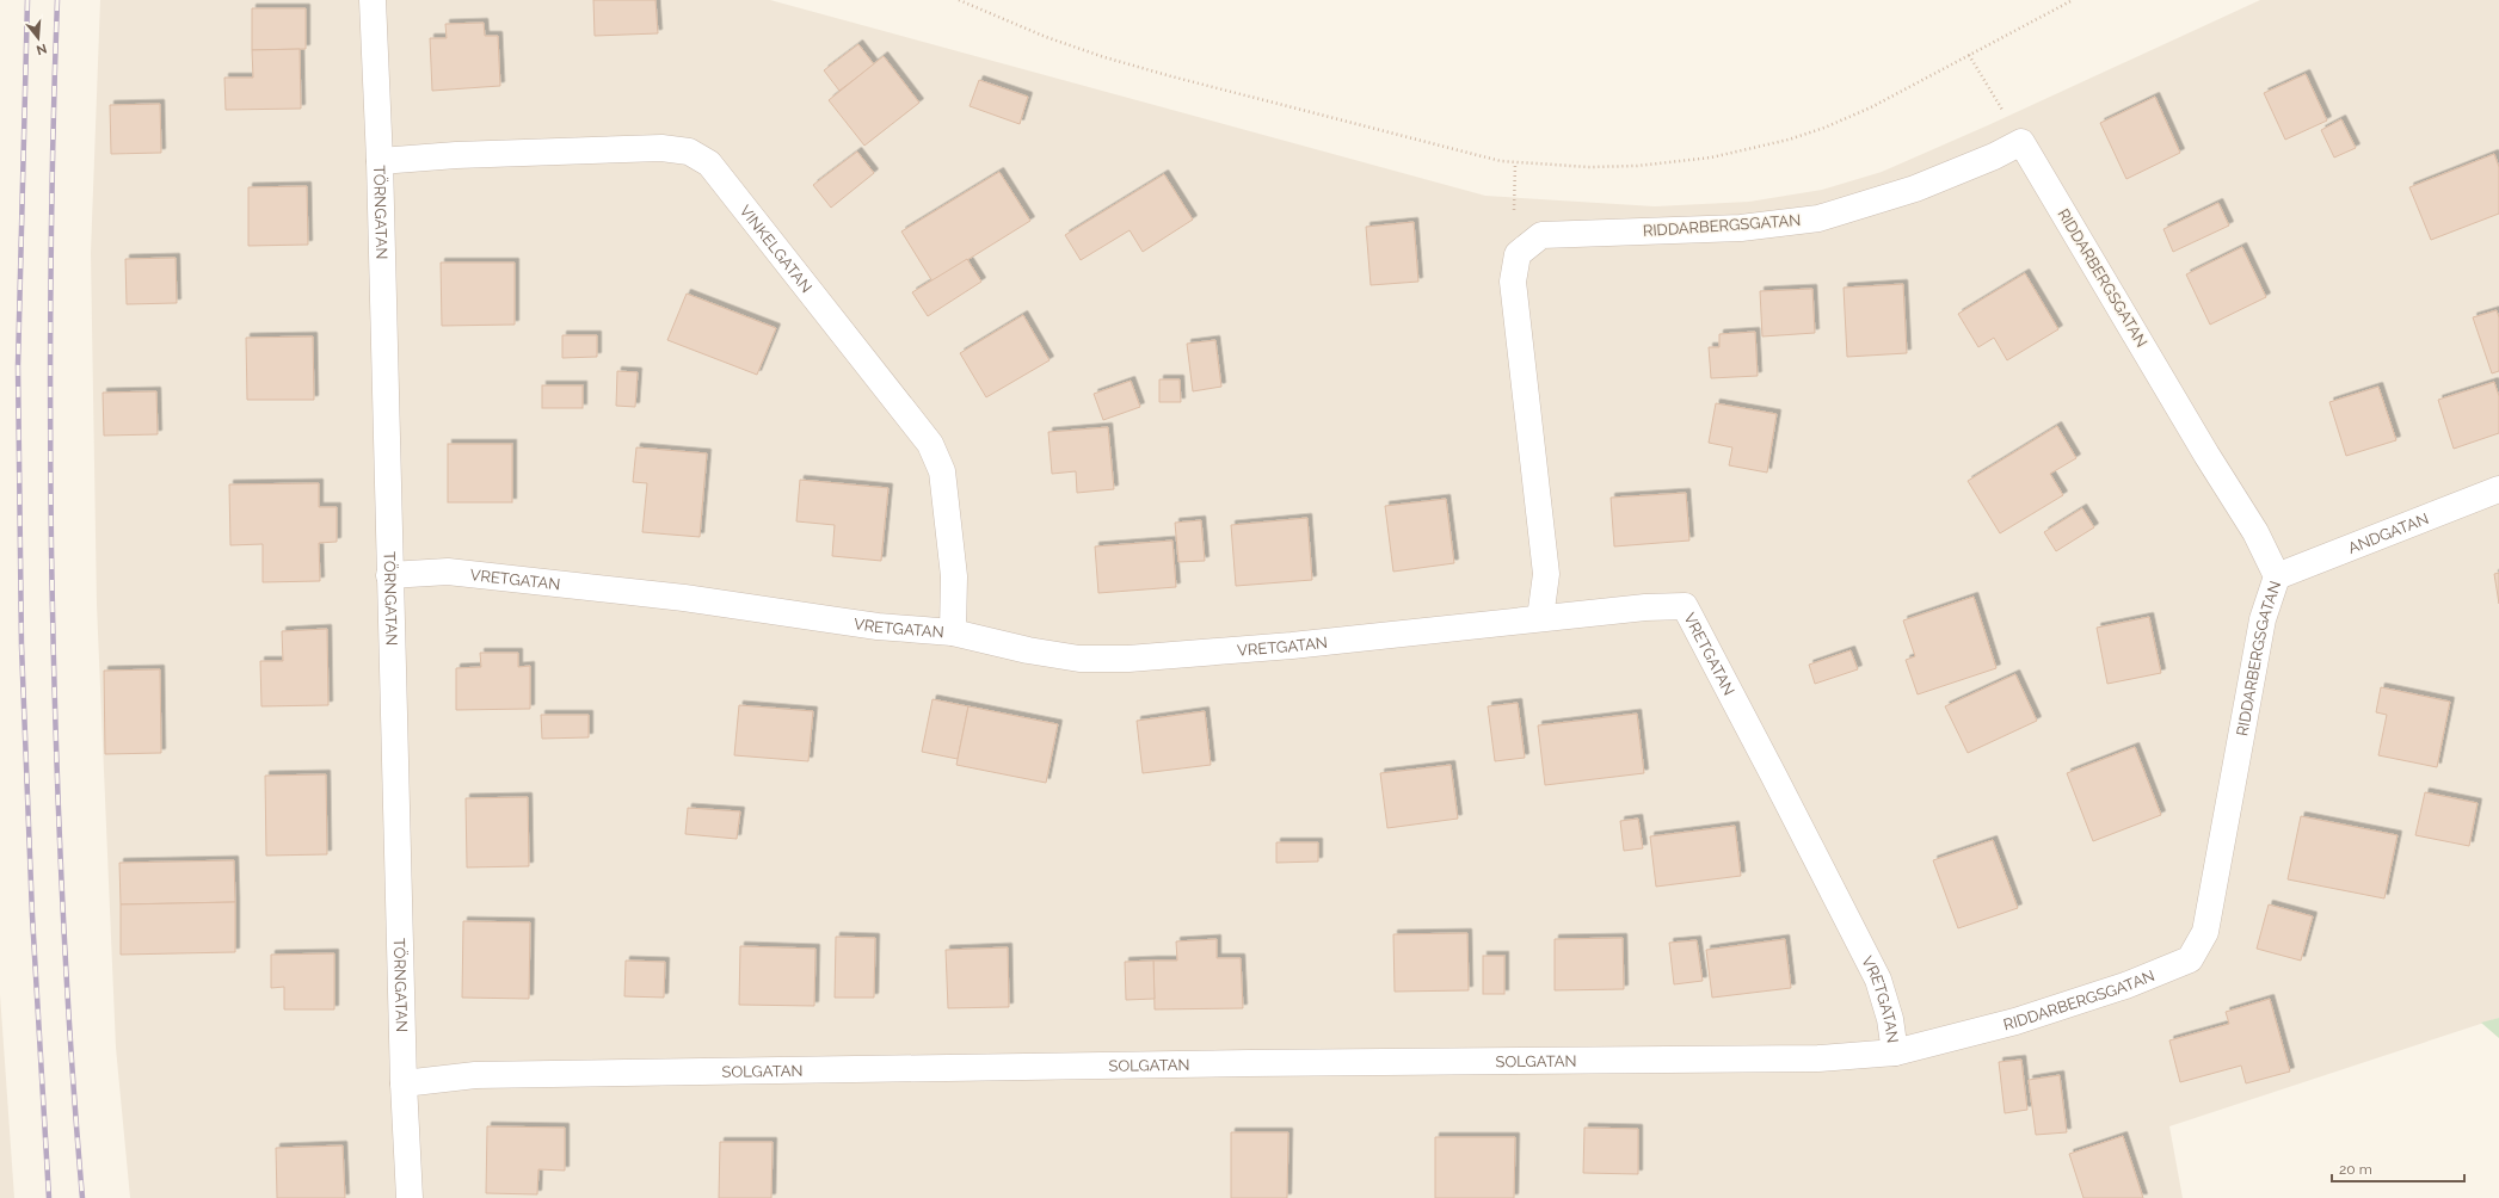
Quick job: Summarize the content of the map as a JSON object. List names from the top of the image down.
{
  "streets": {
    "street": [
      "TÖRNGATAN",
      "RIDDARBERGSGATAN",
      "VINKELGATAN",
      "ANDGATAN",
      "VRETGATAN",
      "SOLGATAN"
    ]
  },
  "crossings": [
    ["TÖRNGATAN", "VINKELGATAN"],
    ["TÖRNGATAN", "VRETGATAN"],
    ["TÖRNGATAN", "SOLGATAN"],
    ["RIDDARBERGSGATAN", "ANDGATAN"],
    ["RIDDARBERGSGATAN", "VRETGATAN"],
    ["RIDDARBERGSGATAN", "SOLGATAN"],
    ["VINKELGATAN", "VRETGATAN"],
    ["VRETGATAN", "SOLGATAN"]
  ],
  "scale_bar": "20 m",
  "north": "bottom"
}
